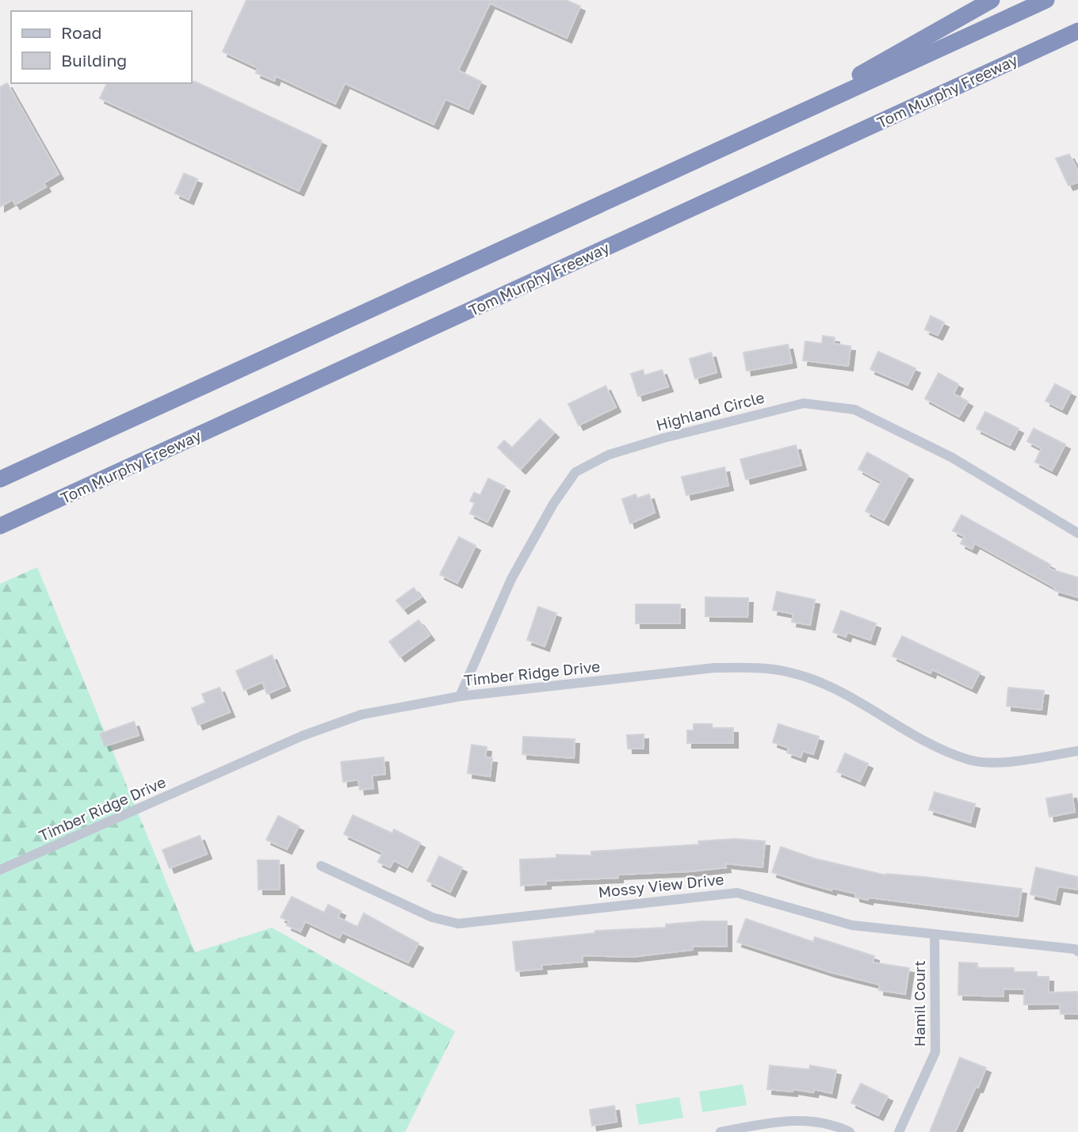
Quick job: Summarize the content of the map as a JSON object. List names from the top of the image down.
{
  "streets": {
    "highway": ["Tom Murphy Freeway"],
    "street": [
      "Highland Circle",
      "Timber Ridge Drive",
      "Mossy View Drive",
      "Hamil Court"
    ]
  },
  "crossings": [
    ["Highland Circle", "Timber Ridge Drive"],
    ["Mossy View Drive", "Hamil Court"]
  ],
  "legend": ["Road", "Building"]
}
